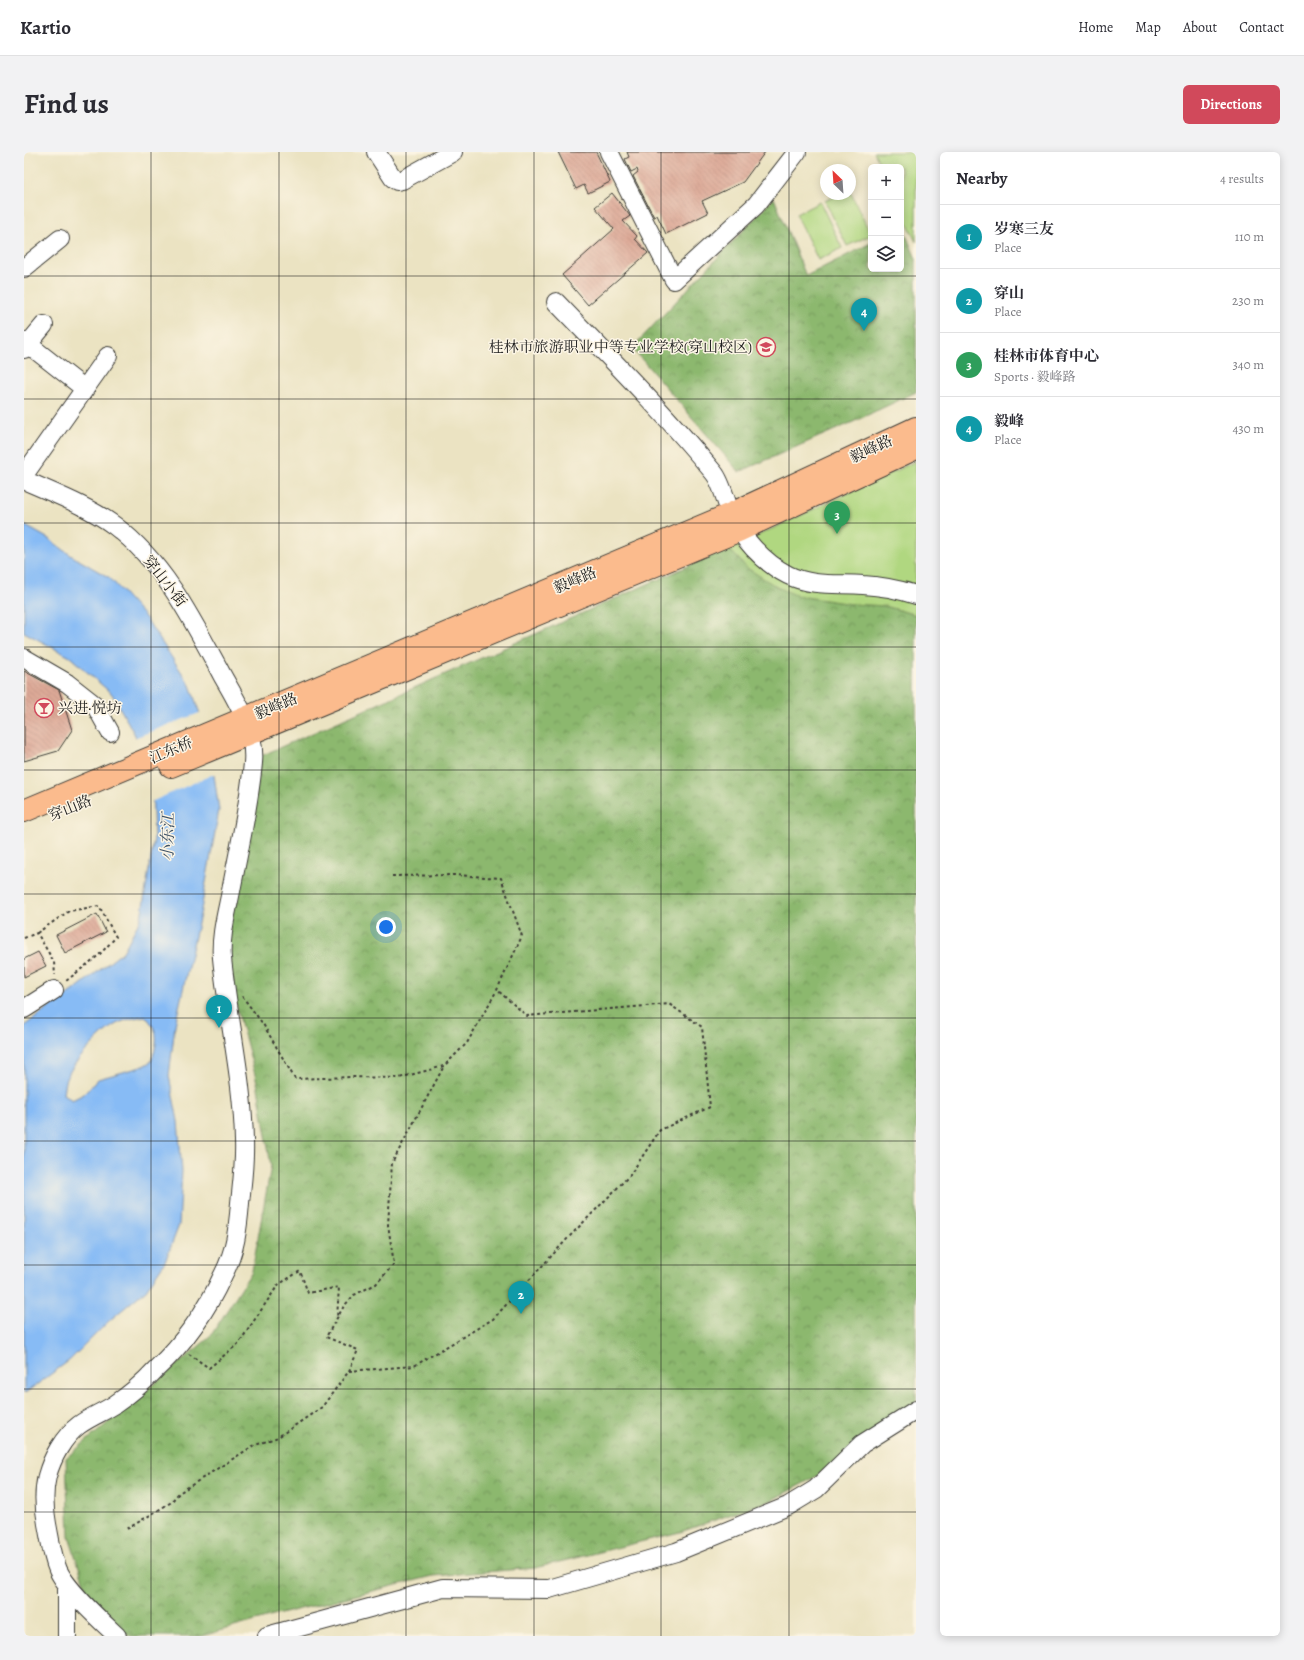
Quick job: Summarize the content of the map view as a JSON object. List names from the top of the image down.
{
  "streets": {
    "main road": ["毅峰路", "江东桥", "穿山路"],
    "street": ["穿山小街"]
  },
  "crossings": [
    ["毅峰路", "穿山小街"],
    ["毅峰路", "江东桥"],
    ["穿山小街", "江东桥"],
    ["江东桥", "穿山路"]
  ],
  "water": ["小东江"],
  "places": {
    "school or university": ["桂林市旅游职业中等专业学校(穿山校区)"],
    "bar": ["兴进·悦坊"]
  },
  "north": "top left",
  "page": {
    "header": "Kartio",
    "nav": [
      "Home",
      "Map",
      "About",
      "Contact"
    ],
    "title": "Find us",
    "buttons": "Directions",
    "heading": ["Nearby", "4 results"],
    "map_buttons": ["+", "−"],
    "list": [
      {
        "mark": "1",
        "name": "岁寒三友",
        "note": "Place",
        "value": "110 m"
      },
      {
        "mark": "2",
        "name": "穿山",
        "note": "Place",
        "value": "230 m"
      },
      {
        "mark": "3",
        "name": "桂林市体育中心",
        "note": "Sports · 毅峰路",
        "value": "340 m"
      },
      {
        "mark": "4",
        "name": "毅峰",
        "note": "Place",
        "value": "430 m"
      }
    ],
    "pins": [
      "4",
      "3",
      "1",
      "2"
    ]
  }
}
